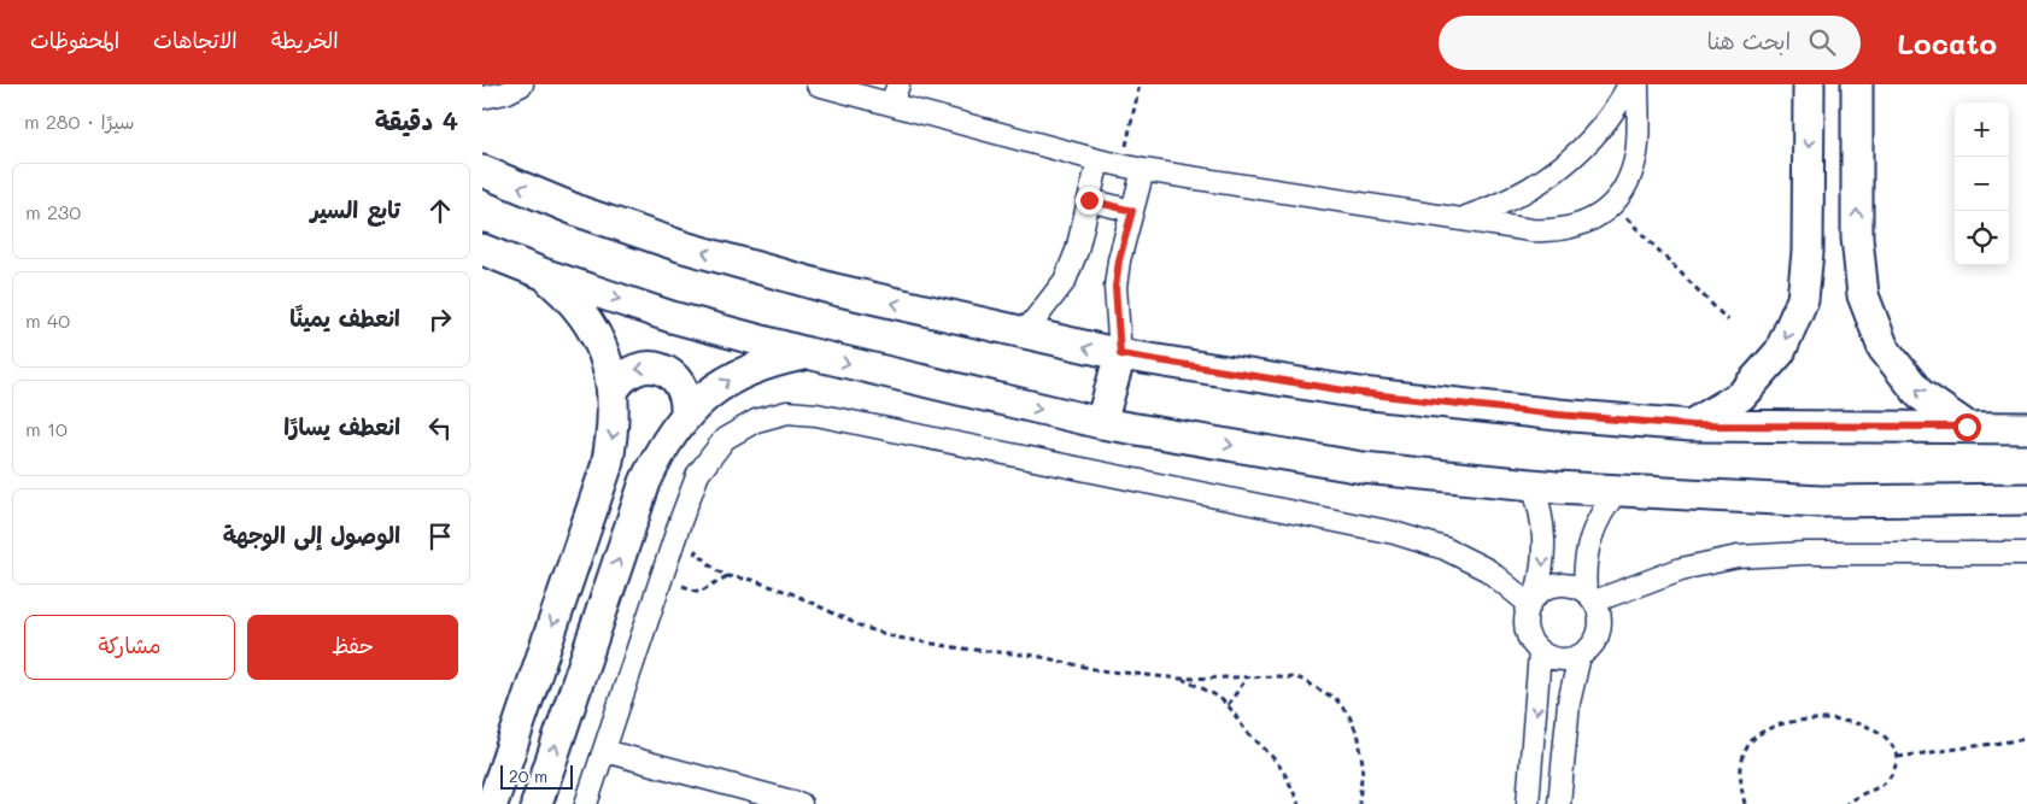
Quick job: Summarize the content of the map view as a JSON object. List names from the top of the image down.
{
  "scale_bar": "20 m",
  "page": {
    "header": "Locato",
    "search": "ابحث هنا",
    "nav": ["الخريطة", "الاتجاهات", "المحفوظات"],
    "heading": ["4 دقيقة", "سيرًا · 280 m"],
    "map_buttons": ["+", "−"],
    "list": [
      ["تابع السير", "230 m"],
      ["انعطف يمينًا", "40 m"],
      ["انعطف يسارًا", "10 m"],
      "الوصول إلى الوجهة"
    ],
    "buttons": ["حفظ", "مشاركة"],
    "scale": "20 m"
  }
}
